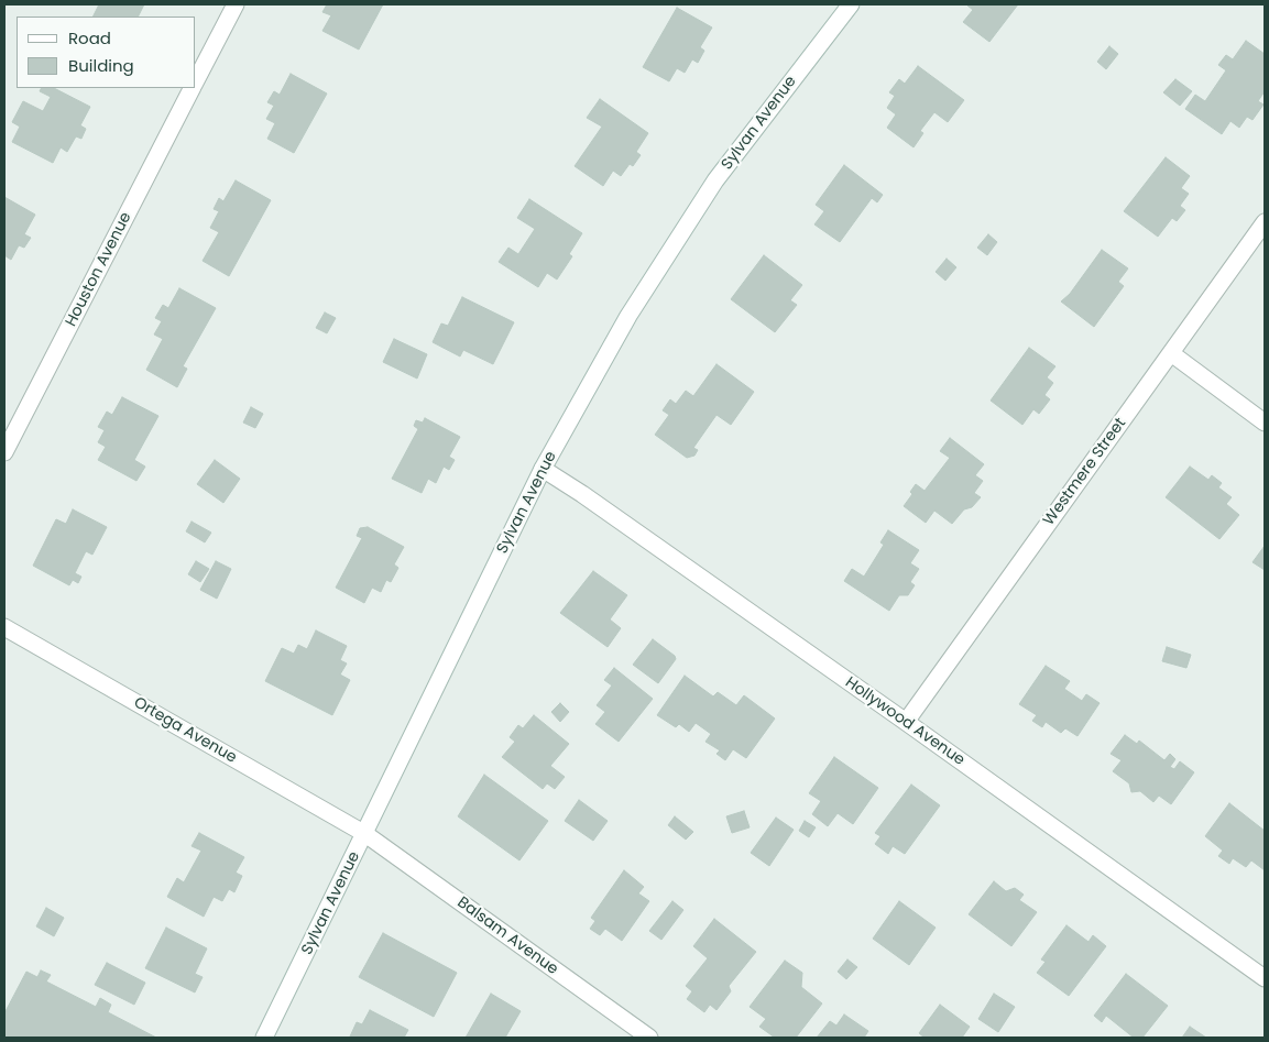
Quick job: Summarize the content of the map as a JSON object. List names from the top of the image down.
{
  "streets": {
    "street": [
      "Sylvan Avenue",
      "Houston Avenue",
      "Westmere Street",
      "Hollywood Avenue",
      "Ortega Avenue",
      "Balsam Avenue"
    ]
  },
  "crossings": [
    ["Sylvan Avenue", "Hollywood Avenue"],
    ["Sylvan Avenue", "Ortega Avenue"],
    ["Sylvan Avenue", "Balsam Avenue"],
    ["Westmere Street", "Hollywood Avenue"],
    ["Ortega Avenue", "Balsam Avenue"]
  ],
  "legend": ["Road", "Building"]
}
